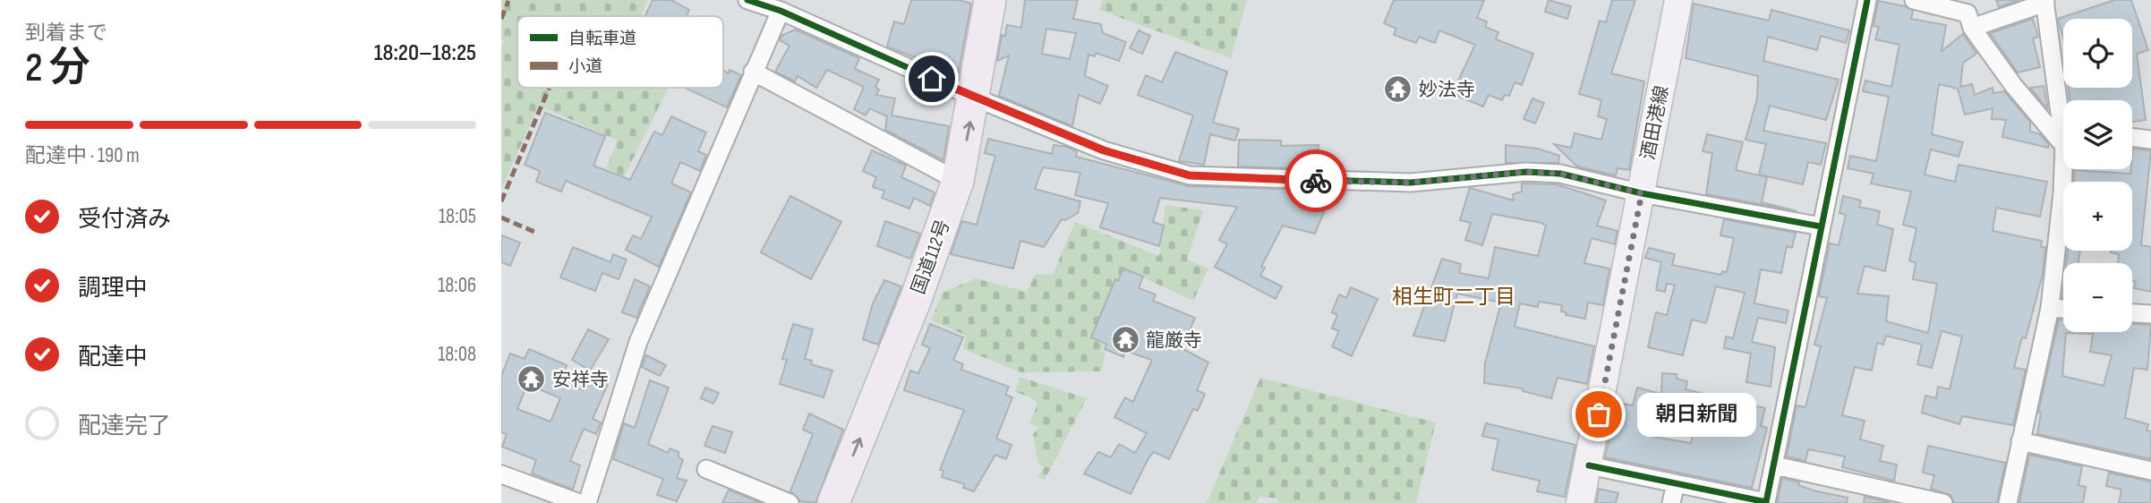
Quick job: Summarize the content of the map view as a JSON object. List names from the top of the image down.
{
  "streets": {
    "highway": ["国道112号"],
    "main road": ["酒田港線"]
  },
  "one_way": ["国道112号"],
  "districts": ["相生町二丁目"],
  "places": {
    "temple": ["妙法寺", "龍厳寺", "安祥寺"],
    "other": ["朝日新聞"]
  },
  "legend": ["自転車道", "小道"],
  "page": {
    "heading": ["2 分", "到着まで", "18:20–18:25"],
    "map_buttons": ["+", "−"],
    "bar": "配達中 · 190 m",
    "list": [
      ["受付済み", "18:05"],
      ["調理中", "18:06"],
      ["配達中", "18:08"],
      "配達完了"
    ],
    "bubble": "朝日新聞"
  }
}
